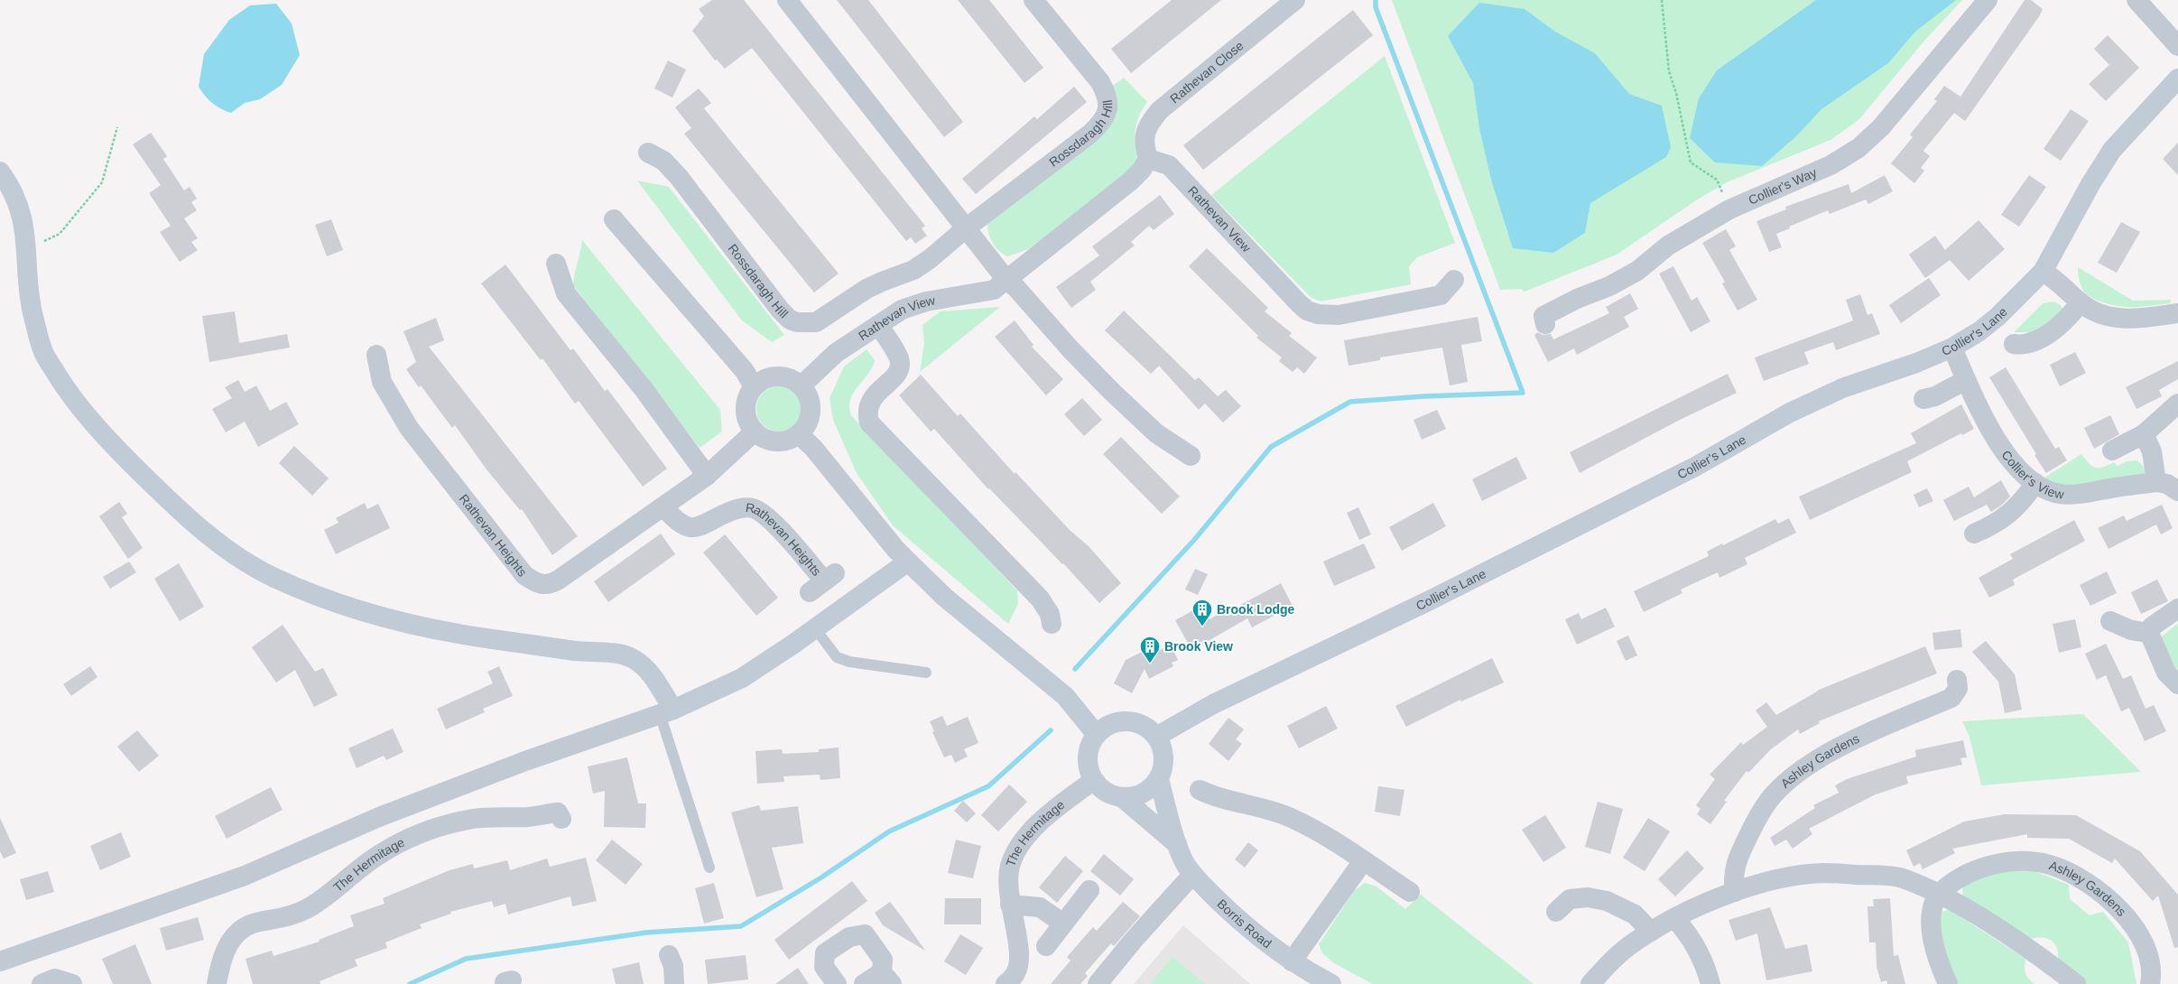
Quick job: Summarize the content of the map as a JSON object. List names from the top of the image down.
{
  "streets": {
    "street": [
      "Rathevan Close",
      "Rossdaragh Hill",
      "Collier's Way",
      "Rathevan View",
      "Collier's Lane",
      "Collier's View",
      "Rathevan Heights",
      "Ashley Gardens",
      "The Hermitage",
      "Borris Road"
    ]
  },
  "crossings": [
    ["Rathevan Close", "Rathevan View"],
    ["Rathevan View", "Rathevan Heights"],
    ["Collier's Lane", "Collier's View"],
    ["Collier's Lane", "The Hermitage"],
    ["Collier's Lane", "Borris Road"],
    ["The Hermitage", "Borris Road"]
  ],
  "places": {
    "building": ["Brook Lodge", "Brook View"]
  }
}
